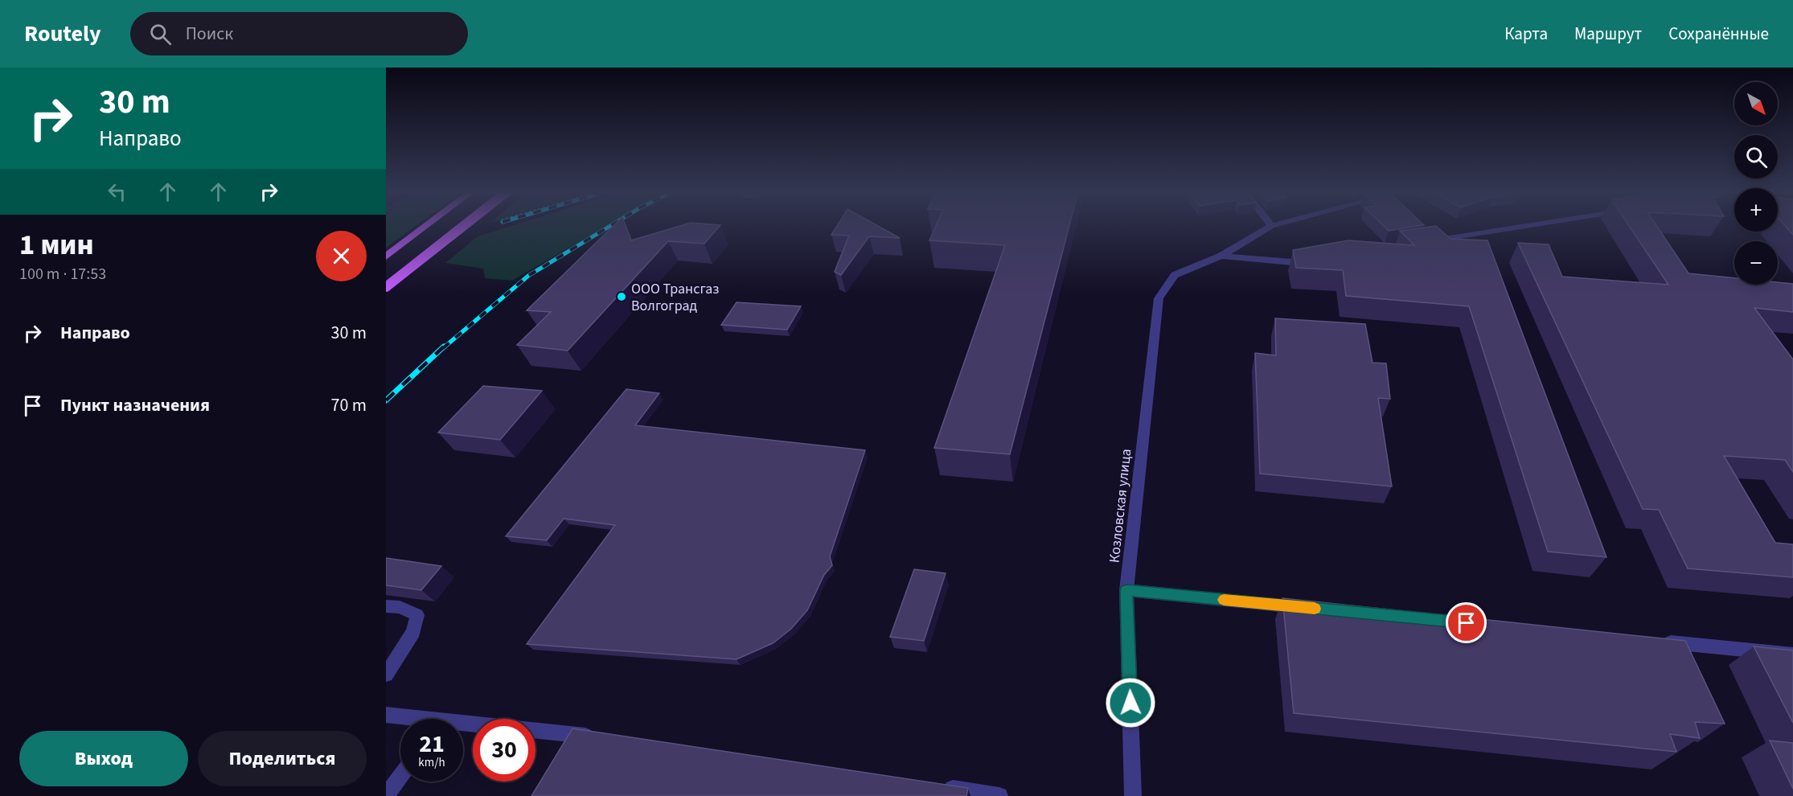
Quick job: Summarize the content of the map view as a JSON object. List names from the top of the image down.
{
  "streets": {
    "street": ["Козловская улица"]
  },
  "places": ["ООО Трансгаз Волгоград"],
  "north": "bottom right",
  "page": {
    "header": "Routely",
    "search": "Поиск",
    "nav": ["Карта", "Маршрут", "Сохранённые"],
    "turn": ["30 m", "Направо"],
    "map_buttons": ["+", "−"],
    "heading": ["1 мин", "100 m · 17:53"],
    "list": [
      {
        "name": "Направо",
        "value": "30 m"
      },
      {
        "name": "Пункт назначения",
        "value": "70 m"
      }
    ],
    "speed": "21 km/h",
    "limit": "30",
    "buttons": ["Выход", "Поделиться"]
  }
}
